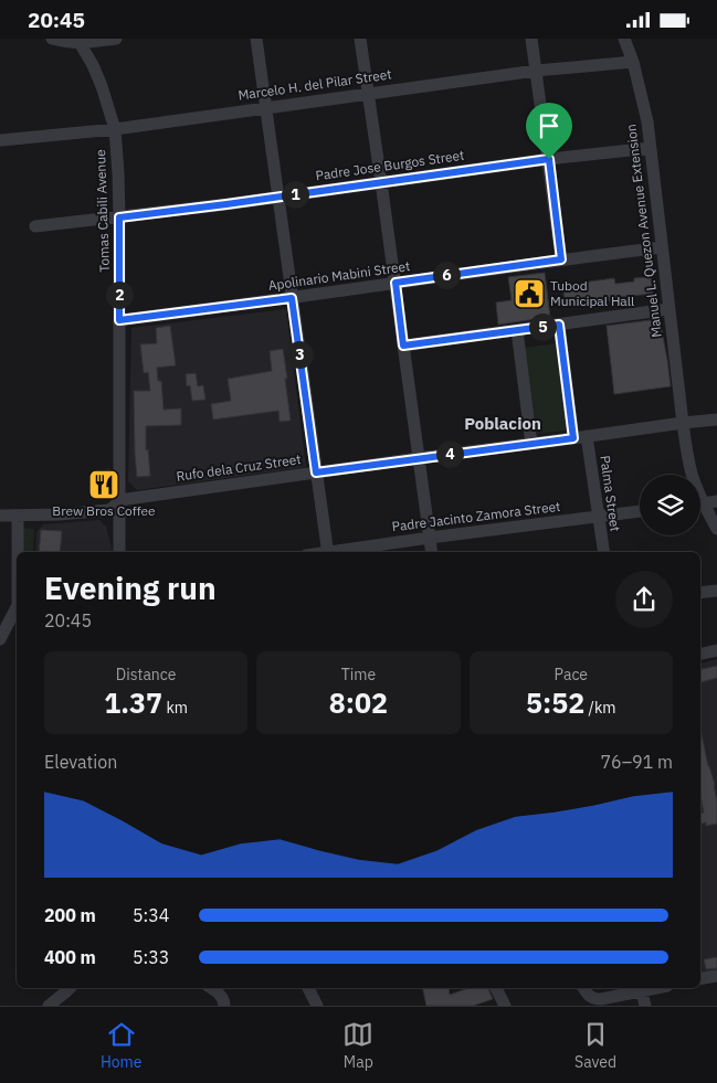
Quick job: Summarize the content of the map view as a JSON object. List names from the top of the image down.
{
  "streets": {
    "street": [
      "Marcelo H. del Pilar Street",
      "Padre Jose Burgos Street",
      "Tomas Cabili Avenue",
      "Manuel L. Quezon Avenue Extension",
      "Apolinario Mabini Street",
      "Rufo dela Cruz Street",
      "Palma Street",
      "Padre Jacinto Zamora Street"
    ]
  },
  "crossings": [
    ["Marcelo H. del Pilar Street", "Tomas Cabili Avenue"],
    ["Marcelo H. del Pilar Street", "Manuel L. Quezon Avenue Extension"],
    ["Padre Jose Burgos Street", "Tomas Cabili Avenue"],
    ["Padre Jose Burgos Street", "Manuel L. Quezon Avenue Extension"],
    ["Tomas Cabili Avenue", "Apolinario Mabini Street"],
    ["Tomas Cabili Avenue", "Rufo dela Cruz Street"],
    ["Manuel L. Quezon Avenue Extension", "Apolinario Mabini Street"],
    ["Manuel L. Quezon Avenue Extension", "Rufo dela Cruz Street"],
    ["Rufo dela Cruz Street", "Palma Street"],
    ["Palma Street", "Padre Jacinto Zamora Street"]
  ],
  "districts": ["Poblacion"],
  "places": {
    "public building": ["Tubod Municipal Hall"],
    "restaurant": ["Brew Bros Coffee"]
  },
  "page": {
    "status": "20:45",
    "pins": [
      "1",
      "6",
      "2",
      "5",
      "3",
      "4"
    ],
    "heading": ["Evening run", "20:45"],
    "stats": [
      ["Distance", "1.37 km"],
      ["Time", "8:02"],
      ["Pace", "5:52 /km"]
    ],
    "chart": ["Elevation", "76–91 m"],
    "list": [
      {
        "name": "200 m",
        "note": "5:34"
      },
      {
        "name": "400 m",
        "note": "5:33"
      }
    ],
    "tabs": ["Home", "Map", "Saved"]
  }
}
